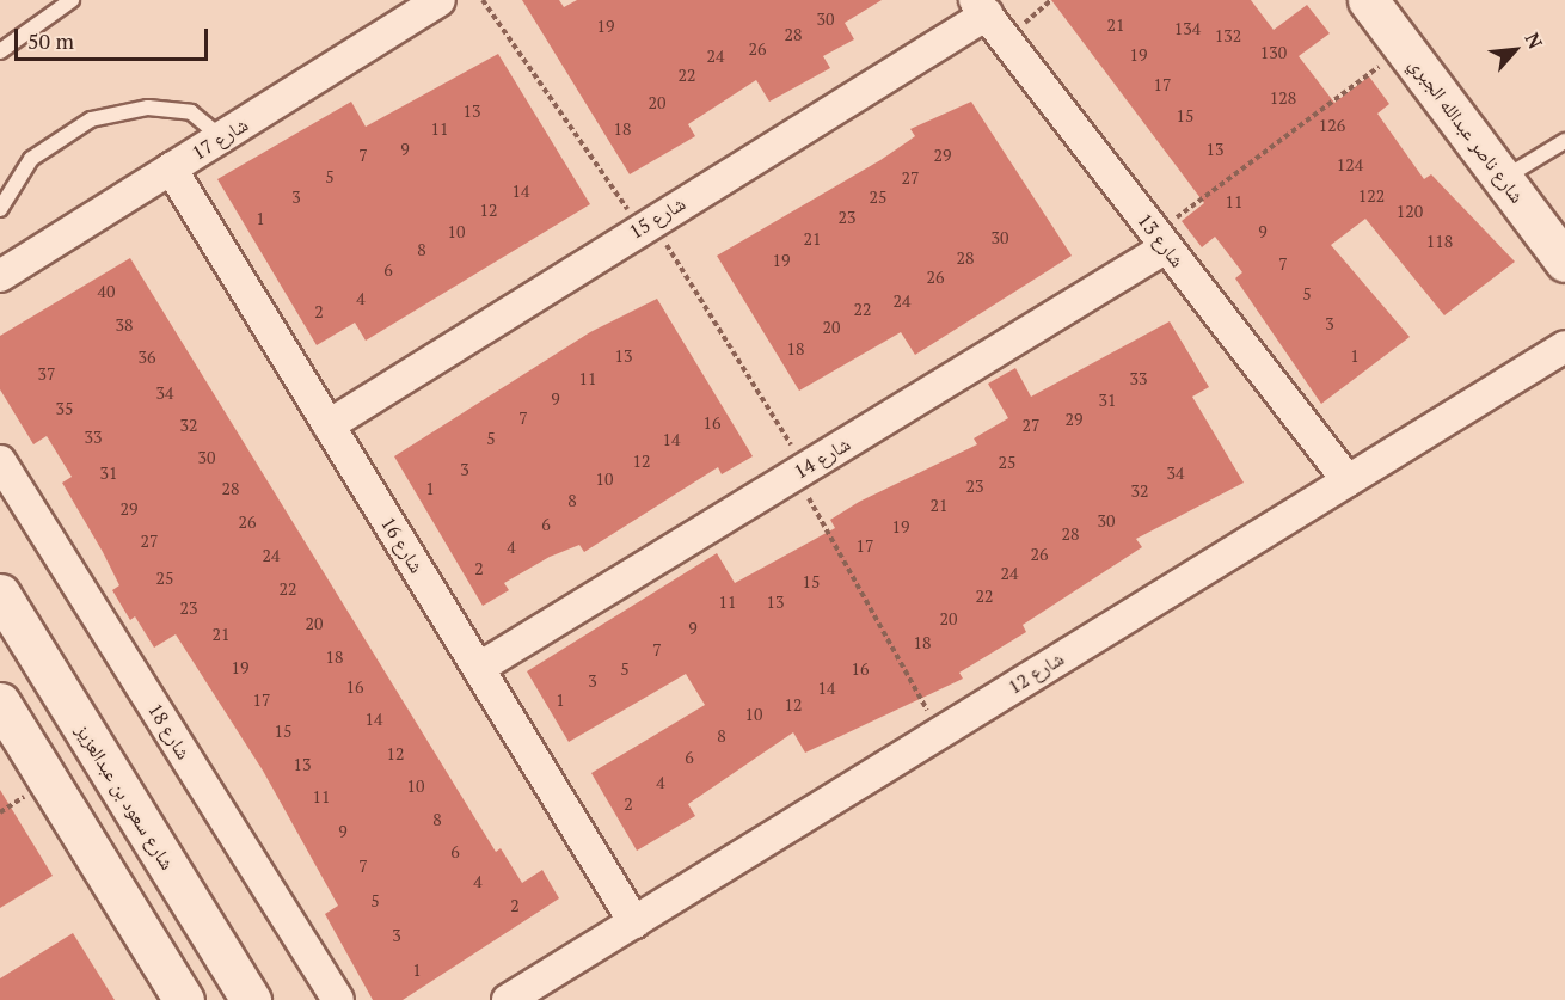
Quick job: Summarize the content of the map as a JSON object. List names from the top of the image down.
{
  "streets": {
    "main road": ["شارع ناصر عبدالله الجبري", "شارع سعود بن عبدالعزيز"],
    "street": [
      "شارع 17",
      "شارع 15",
      "شارع 13",
      "شارع 14",
      "شارع 16",
      "شارع 12",
      "شارع 18"
    ]
  },
  "crossings": [
    ["شارع 17", "شارع 16"],
    ["شارع 15", "شارع 13"],
    ["شارع 15", "شارع 16"],
    ["شارع 13", "شارع 14"],
    ["شارع 13", "شارع 12"],
    ["شارع 14", "شارع 16"],
    ["شارع 16", "شارع 12"]
  ],
  "house_numbers": [
    "30",
    "21",
    "19",
    "134",
    "28",
    "132",
    "26",
    "130",
    "19",
    "24",
    "22",
    "17",
    "128",
    "20",
    "13",
    "15",
    "126",
    "11",
    "18",
    "9",
    "13",
    "7",
    "29",
    "124",
    "5",
    "27",
    "14",
    "122",
    "3",
    "25",
    "11",
    "12",
    "120",
    "23",
    "1",
    "10",
    "9",
    "30",
    "21",
    "118",
    "8",
    "28",
    "19",
    "7",
    "6",
    "26",
    "40",
    "5",
    "4",
    "24",
    "22",
    "2",
    "3",
    "38",
    "20",
    "18",
    "13",
    "1",
    "36",
    "37",
    "11",
    "33",
    "34",
    "9",
    "31",
    "35",
    "7",
    "29",
    "16",
    "32",
    "27",
    "33",
    "5",
    "14",
    "30",
    "12",
    "25",
    "3",
    "31",
    "34",
    "10",
    "23",
    "28",
    "1",
    "32",
    "8",
    "21",
    "29",
    "30",
    "26",
    "6",
    "19",
    "28",
    "27",
    "17",
    "4",
    "26",
    "24",
    "2",
    "24",
    "25",
    "15",
    "22",
    "22",
    "11",
    "13",
    "23",
    "20",
    "20",
    "9",
    "21",
    "18",
    "7",
    "18",
    "19",
    "5",
    "16",
    "3",
    "16",
    "14",
    "17",
    "1",
    "12",
    "10",
    "14",
    "15",
    "8",
    "12",
    "6",
    "13",
    "4",
    "10",
    "11",
    "2",
    "8",
    "9",
    "6",
    "7",
    "4",
    "5",
    "2",
    "3",
    "1"
  ],
  "scale_bar": "50 m",
  "north": "top right"
}
